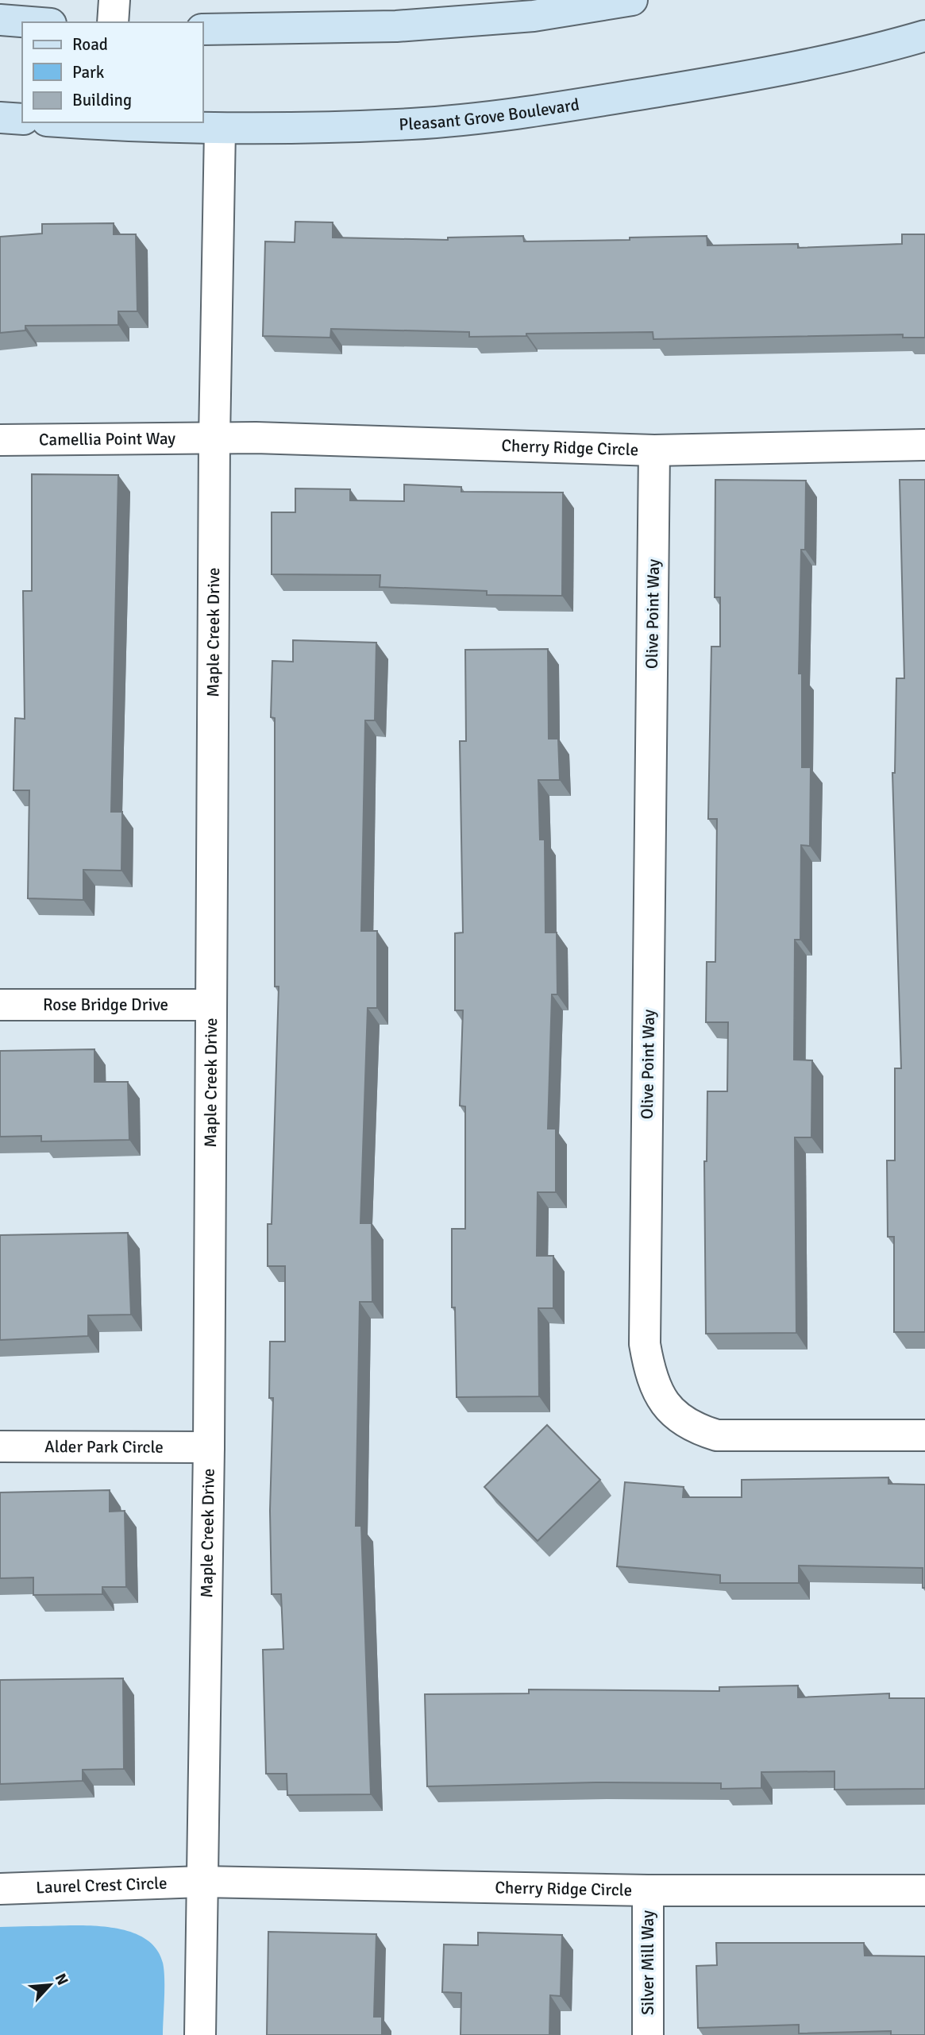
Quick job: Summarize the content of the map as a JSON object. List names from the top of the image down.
{
  "streets": {
    "main road": ["Pleasant Grove Boulevard"],
    "street": [
      "Camellia Point Way",
      "Cherry Ridge Circle",
      "Olive Point Way",
      "Maple Creek Drive",
      "Rose Bridge Drive",
      "Alder Park Circle",
      "Laurel Crest Circle",
      "Silver Mill Way"
    ]
  },
  "crossings": [
    ["Pleasant Grove Boulevard", "Maple Creek Drive"],
    ["Camellia Point Way", "Cherry Ridge Circle"],
    ["Camellia Point Way", "Maple Creek Drive"],
    ["Cherry Ridge Circle", "Olive Point Way"],
    ["Cherry Ridge Circle", "Maple Creek Drive"],
    ["Cherry Ridge Circle", "Laurel Crest Circle"],
    ["Cherry Ridge Circle", "Silver Mill Way"],
    ["Maple Creek Drive", "Rose Bridge Drive"],
    ["Maple Creek Drive", "Alder Park Circle"],
    ["Maple Creek Drive", "Laurel Crest Circle"]
  ],
  "legend": ["Road", "Park", "Building"],
  "north": "top right"
}
